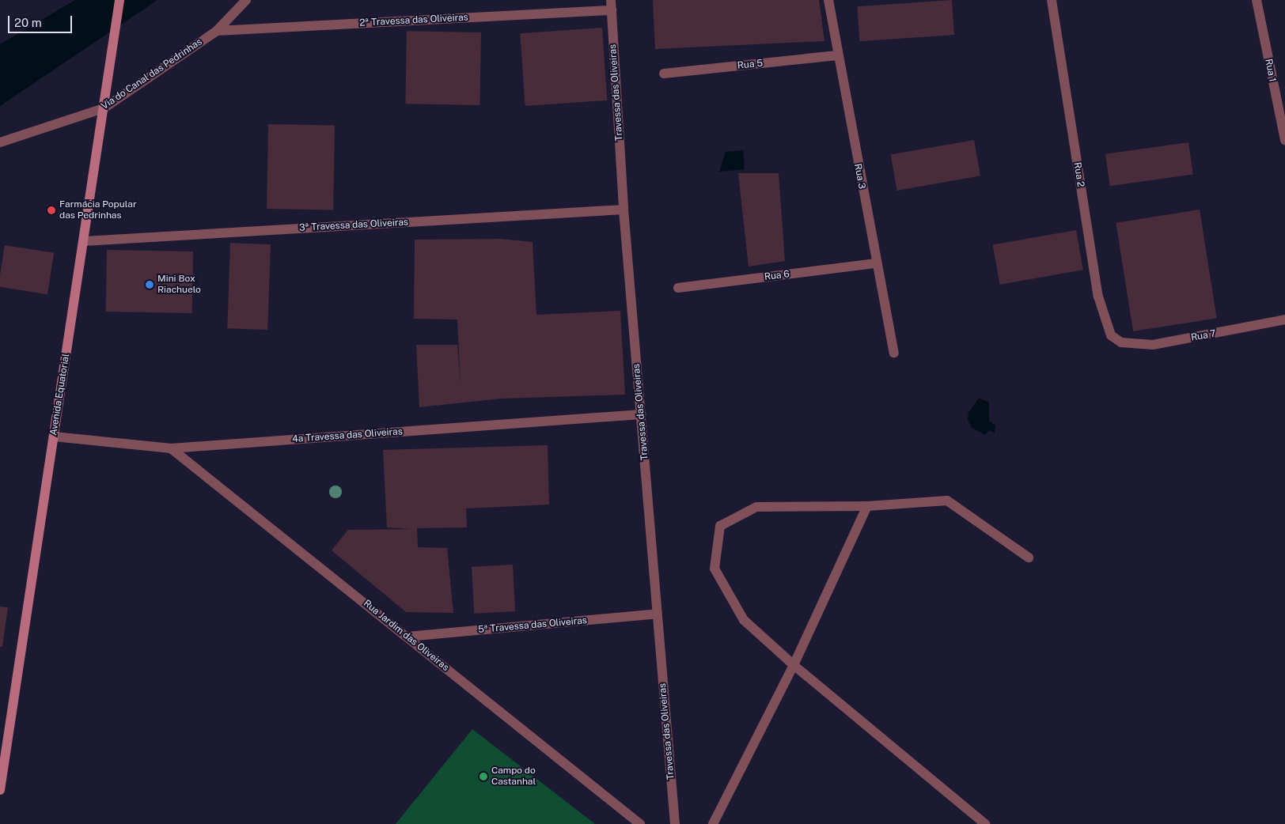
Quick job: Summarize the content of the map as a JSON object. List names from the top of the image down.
{
  "streets": {
    "street": [
      "2ª Travessa das Oliveiras",
      "Rua 5",
      "Rua 1",
      "Via do Canal das Pedrinhas",
      "Travessa das Oliveiras",
      "Rua 2",
      "Rua 3",
      "3ª Travessa das Oliveiras",
      "Rua 6",
      "Rua 7",
      "Avenida Equatorial",
      "4a Travessa das Oliveiras",
      "5ª Travessa das Oliveiras",
      "Rua Jardim das Oliveiras"
    ]
  },
  "crossings": [
    ["2ª Travessa das Oliveiras", "Via do Canal das Pedrinhas"],
    ["2ª Travessa das Oliveiras", "Travessa das Oliveiras"],
    ["Rua 5", "Rua 3"],
    ["Via do Canal das Pedrinhas", "Avenida Equatorial"],
    ["Travessa das Oliveiras", "3ª Travessa das Oliveiras"],
    ["Travessa das Oliveiras", "4a Travessa das Oliveiras"],
    ["Travessa das Oliveiras", "5ª Travessa das Oliveiras"],
    ["Rua 2", "Rua 7"],
    ["Rua 3", "Rua 6"],
    ["3ª Travessa das Oliveiras", "Avenida Equatorial"],
    ["Avenida Equatorial", "4a Travessa das Oliveiras"],
    ["4a Travessa das Oliveiras", "Rua Jardim das Oliveiras"],
    ["5ª Travessa das Oliveiras", "Rua Jardim das Oliveiras"]
  ],
  "places": ["Farmácia Popular das Pedrinhas", "Mini Box Riachuelo", "Campo do Castanhal"],
  "scale_bar": "20 m"
}
